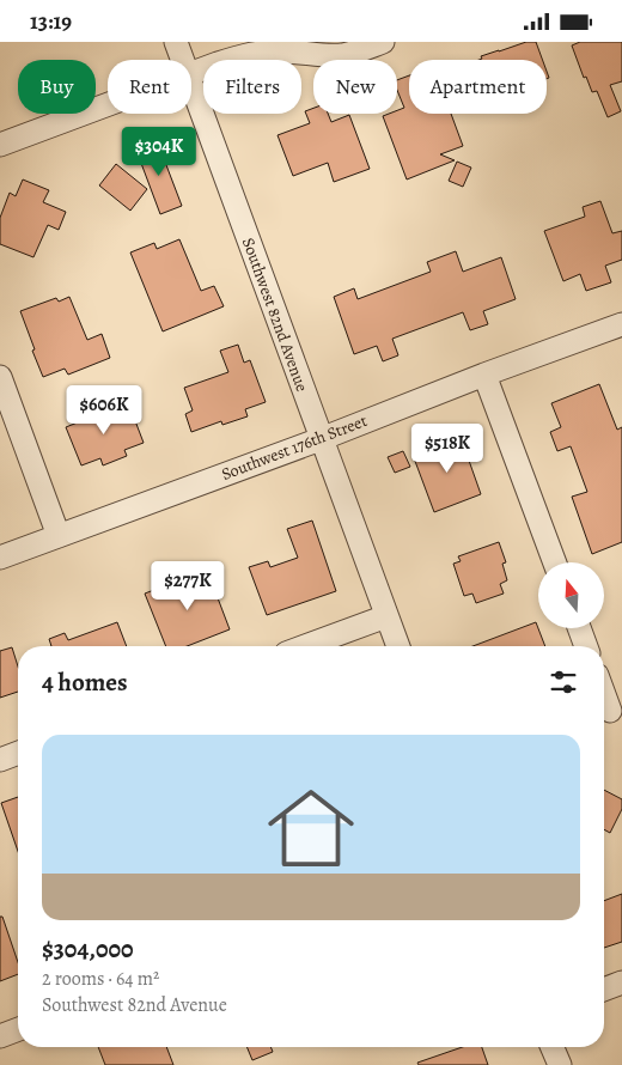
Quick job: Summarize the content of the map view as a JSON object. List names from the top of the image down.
{
  "streets": {
    "street": ["Southwest 82nd Avenue", "Southwest 176th Street"]
  },
  "crossings": [
    ["Southwest 82nd Avenue", "Southwest 176th Street"]
  ],
  "north": "top",
  "page": {
    "status": "13:19",
    "chip": [
      "Buy",
      "Rent",
      "Filters",
      "New",
      "Apartment"
    ],
    "price": [
      "$304K",
      "$606K",
      "$518K",
      "$277K"
    ],
    "heading": "4 homes",
    "list": [
      {
        "name": "$304,000",
        "note": "2 rooms · 64 m² · Southwest 82nd Avenue"
      }
    ]
  }
}
